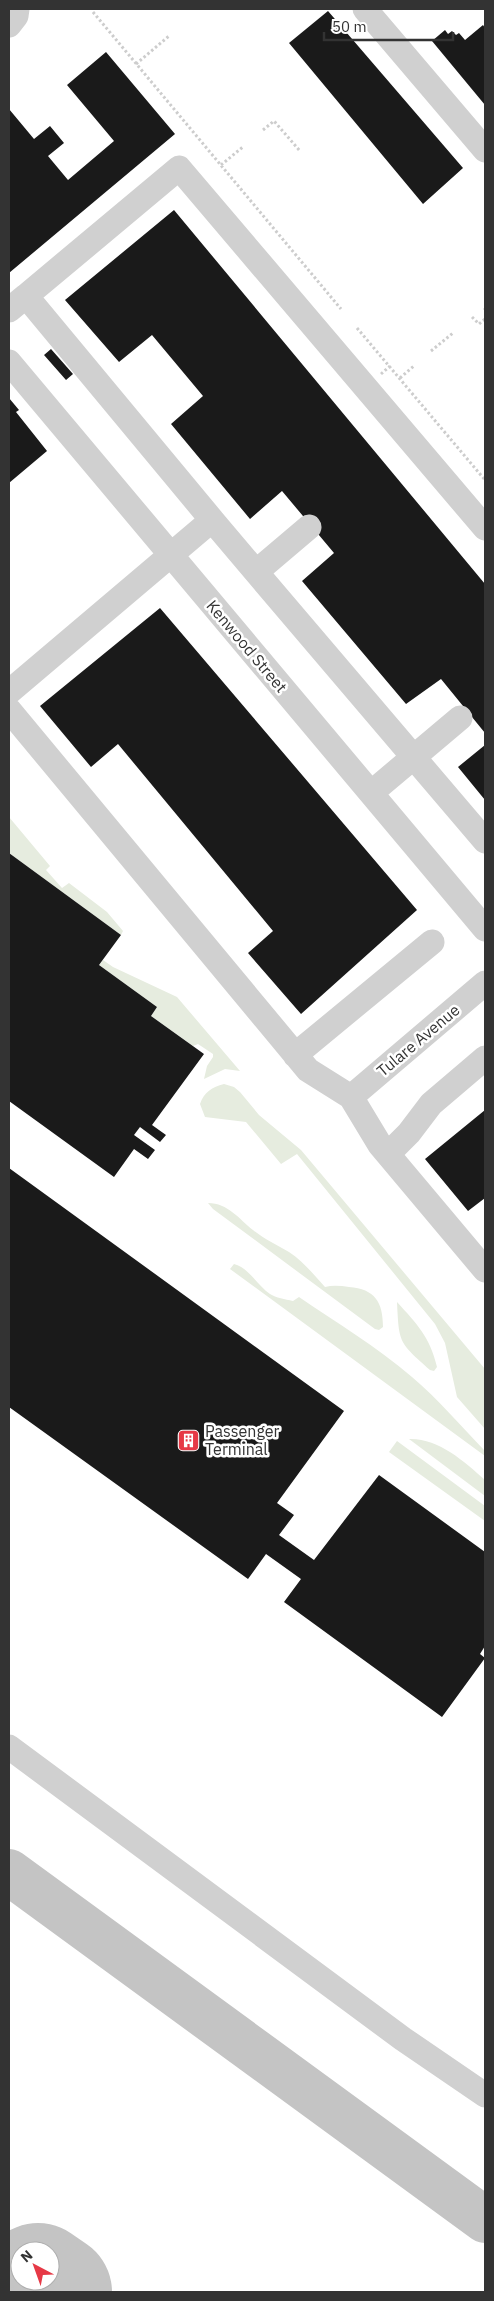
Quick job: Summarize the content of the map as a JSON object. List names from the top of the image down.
{
  "streets": {
    "street": ["Kenwood Street", "Tulare Avenue"]
  },
  "places": {
    "building": ["Passenger Terminal"]
  },
  "scale_bar": "50 m",
  "north": "top left"
}
